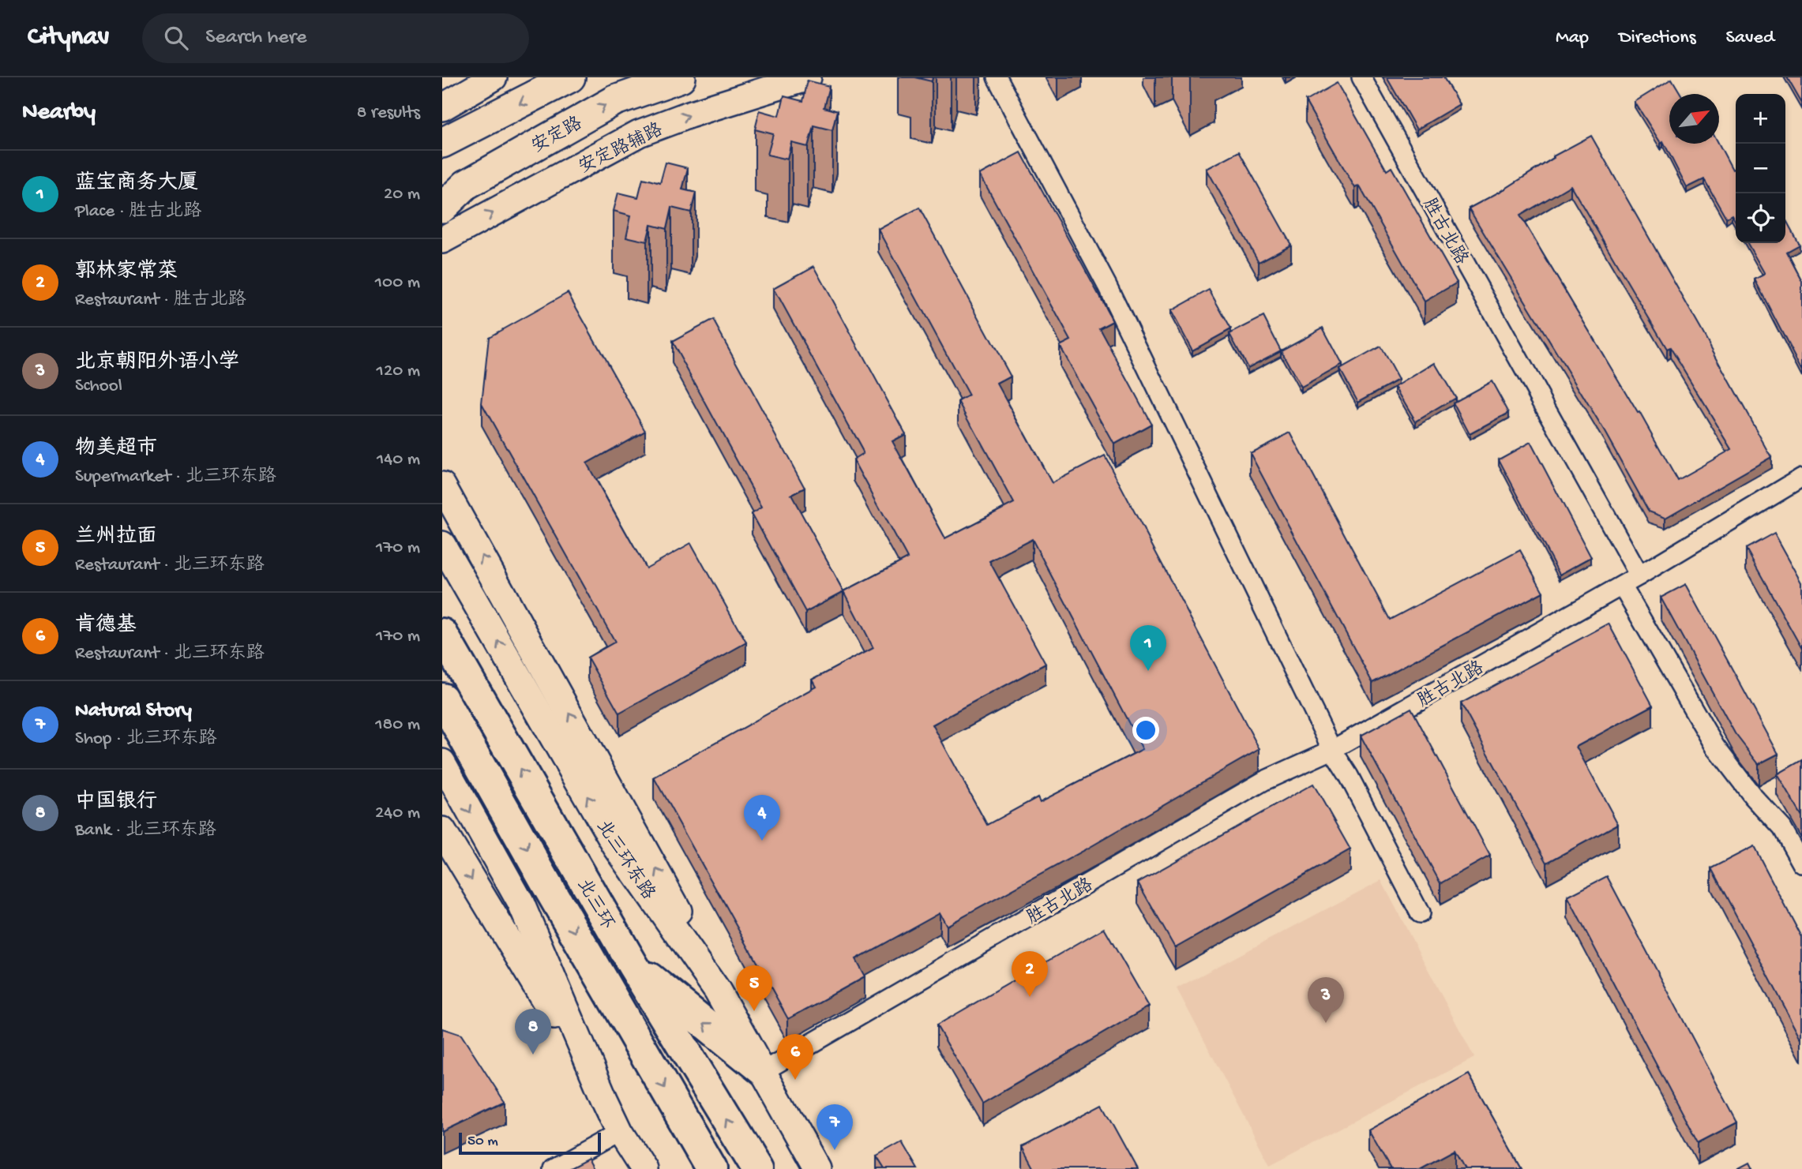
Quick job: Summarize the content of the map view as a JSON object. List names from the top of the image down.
{
  "streets": {
    "highway": ["北三环"],
    "main road": ["安定路"],
    "street": ["安定路辅路", "胜古北路", "北三环东路"]
  },
  "crossings": [
    ["胜古北路", "北三环东路"]
  ],
  "one_way": ["安定路辅路"],
  "scale_bar": "50 m",
  "north": "top right",
  "page": {
    "header": "Citynav",
    "search": "Search here",
    "nav": ["Map", "Directions", "Saved"],
    "heading": ["Nearby", "8 results"],
    "map_buttons": ["+", "−"],
    "list": [
      {
        "mark": "1",
        "name": "蓝宝商务大厦",
        "note": "Place · 胜古北路",
        "value": "20 m"
      },
      {
        "mark": "2",
        "name": "郭林家常菜",
        "note": "Restaurant · 胜古北路",
        "value": "100 m"
      },
      {
        "mark": "3",
        "name": "北京朝阳外语小学",
        "note": "School",
        "value": "120 m"
      },
      {
        "mark": "4",
        "name": "物美超市",
        "note": "Supermarket · 北三环东路",
        "value": "140 m"
      },
      {
        "mark": "5",
        "name": "兰州拉面",
        "note": "Restaurant · 北三环东路",
        "value": "170 m"
      },
      {
        "mark": "6",
        "name": "肯德基",
        "note": "Restaurant · 北三环东路",
        "value": "170 m"
      },
      {
        "mark": "7",
        "name": "Natural Story",
        "note": "Shop · 北三环东路",
        "value": "180 m"
      },
      {
        "mark": "8",
        "name": "中国银行",
        "note": "Bank · 北三环东路",
        "value": "240 m"
      }
    ],
    "pins": [
      "1",
      "4",
      "2",
      "5",
      "3",
      "8",
      "6",
      "7"
    ],
    "scale": "50 m"
  }
}
